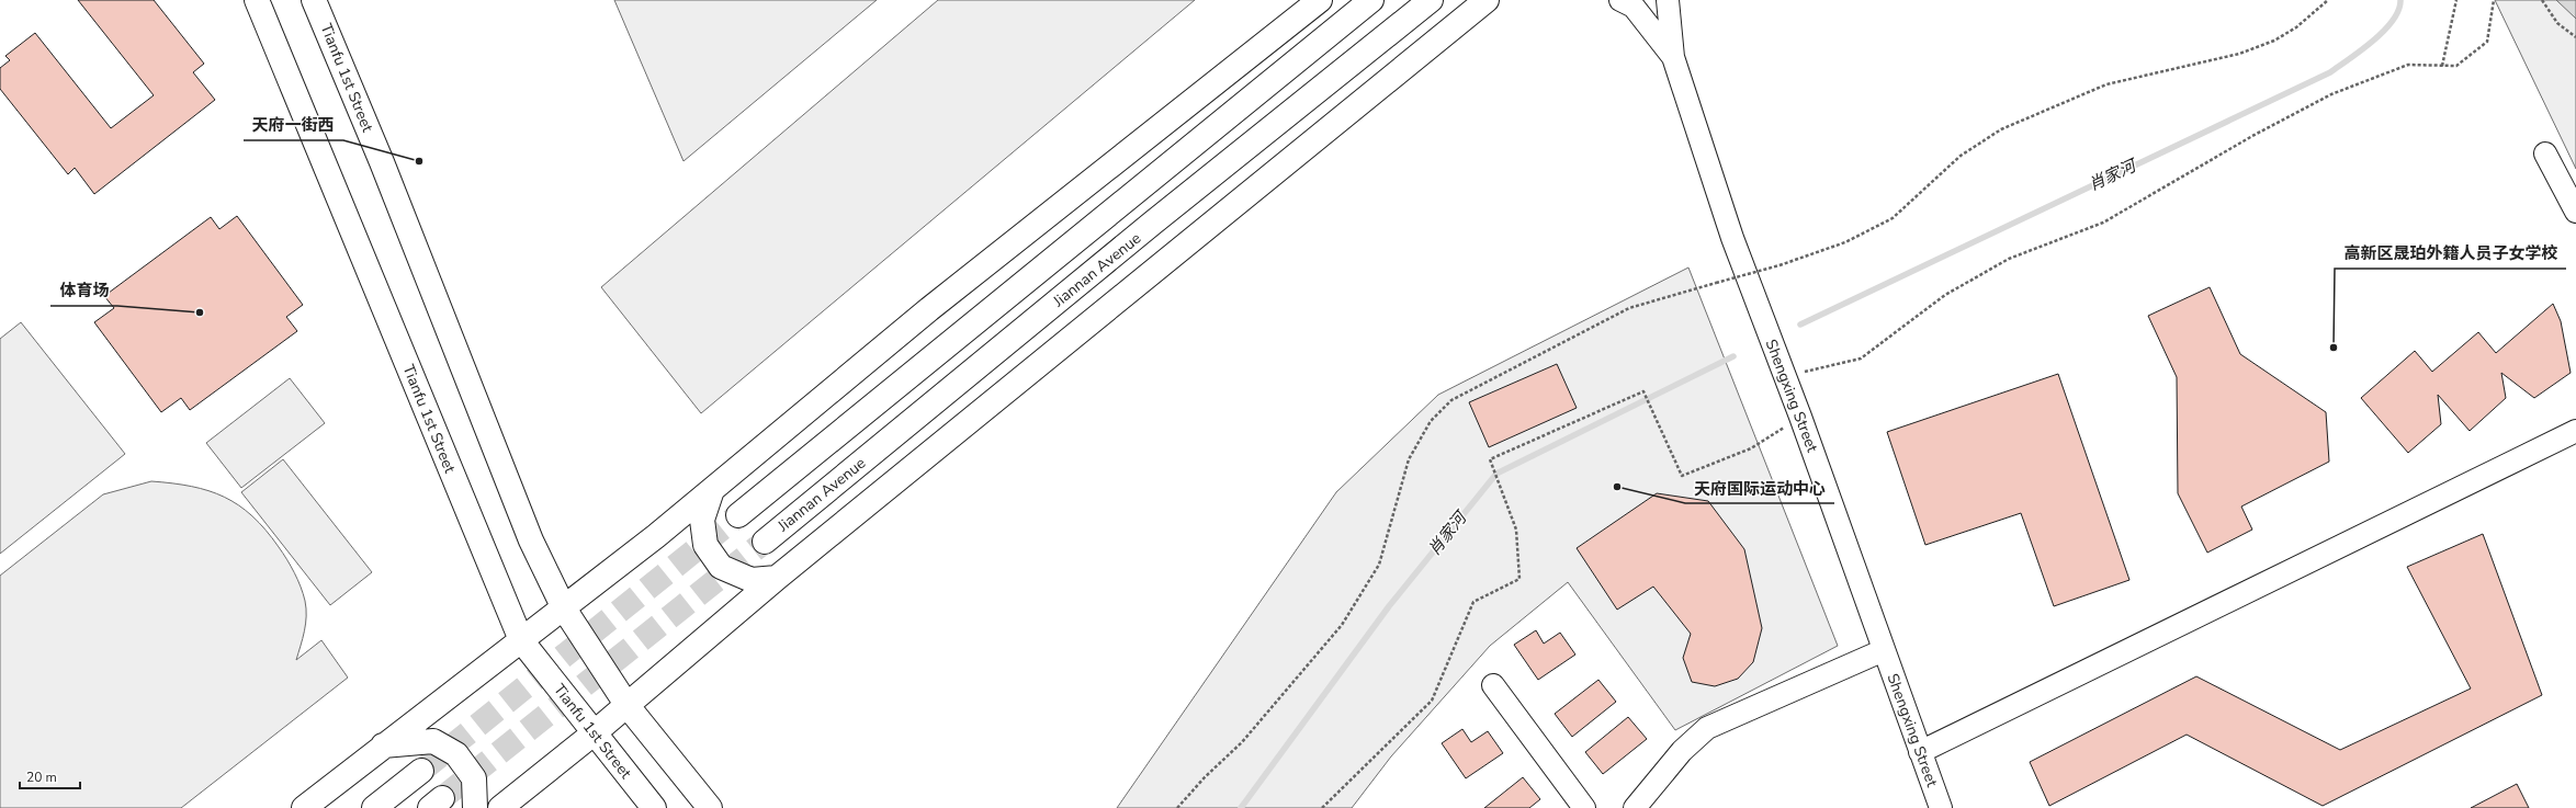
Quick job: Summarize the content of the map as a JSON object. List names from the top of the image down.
{
  "streets": {
    "main road": ["Tianfu 1st Street", "Jiannan Avenue"],
    "street": ["Shengxing Street"]
  },
  "water": ["肖家河"],
  "places": [
    "天府一街西",
    "体育场",
    "高新区晟珀外籍人员子女学校",
    "天府国际运动中心"
  ],
  "scale_bar": "20 m"
}
